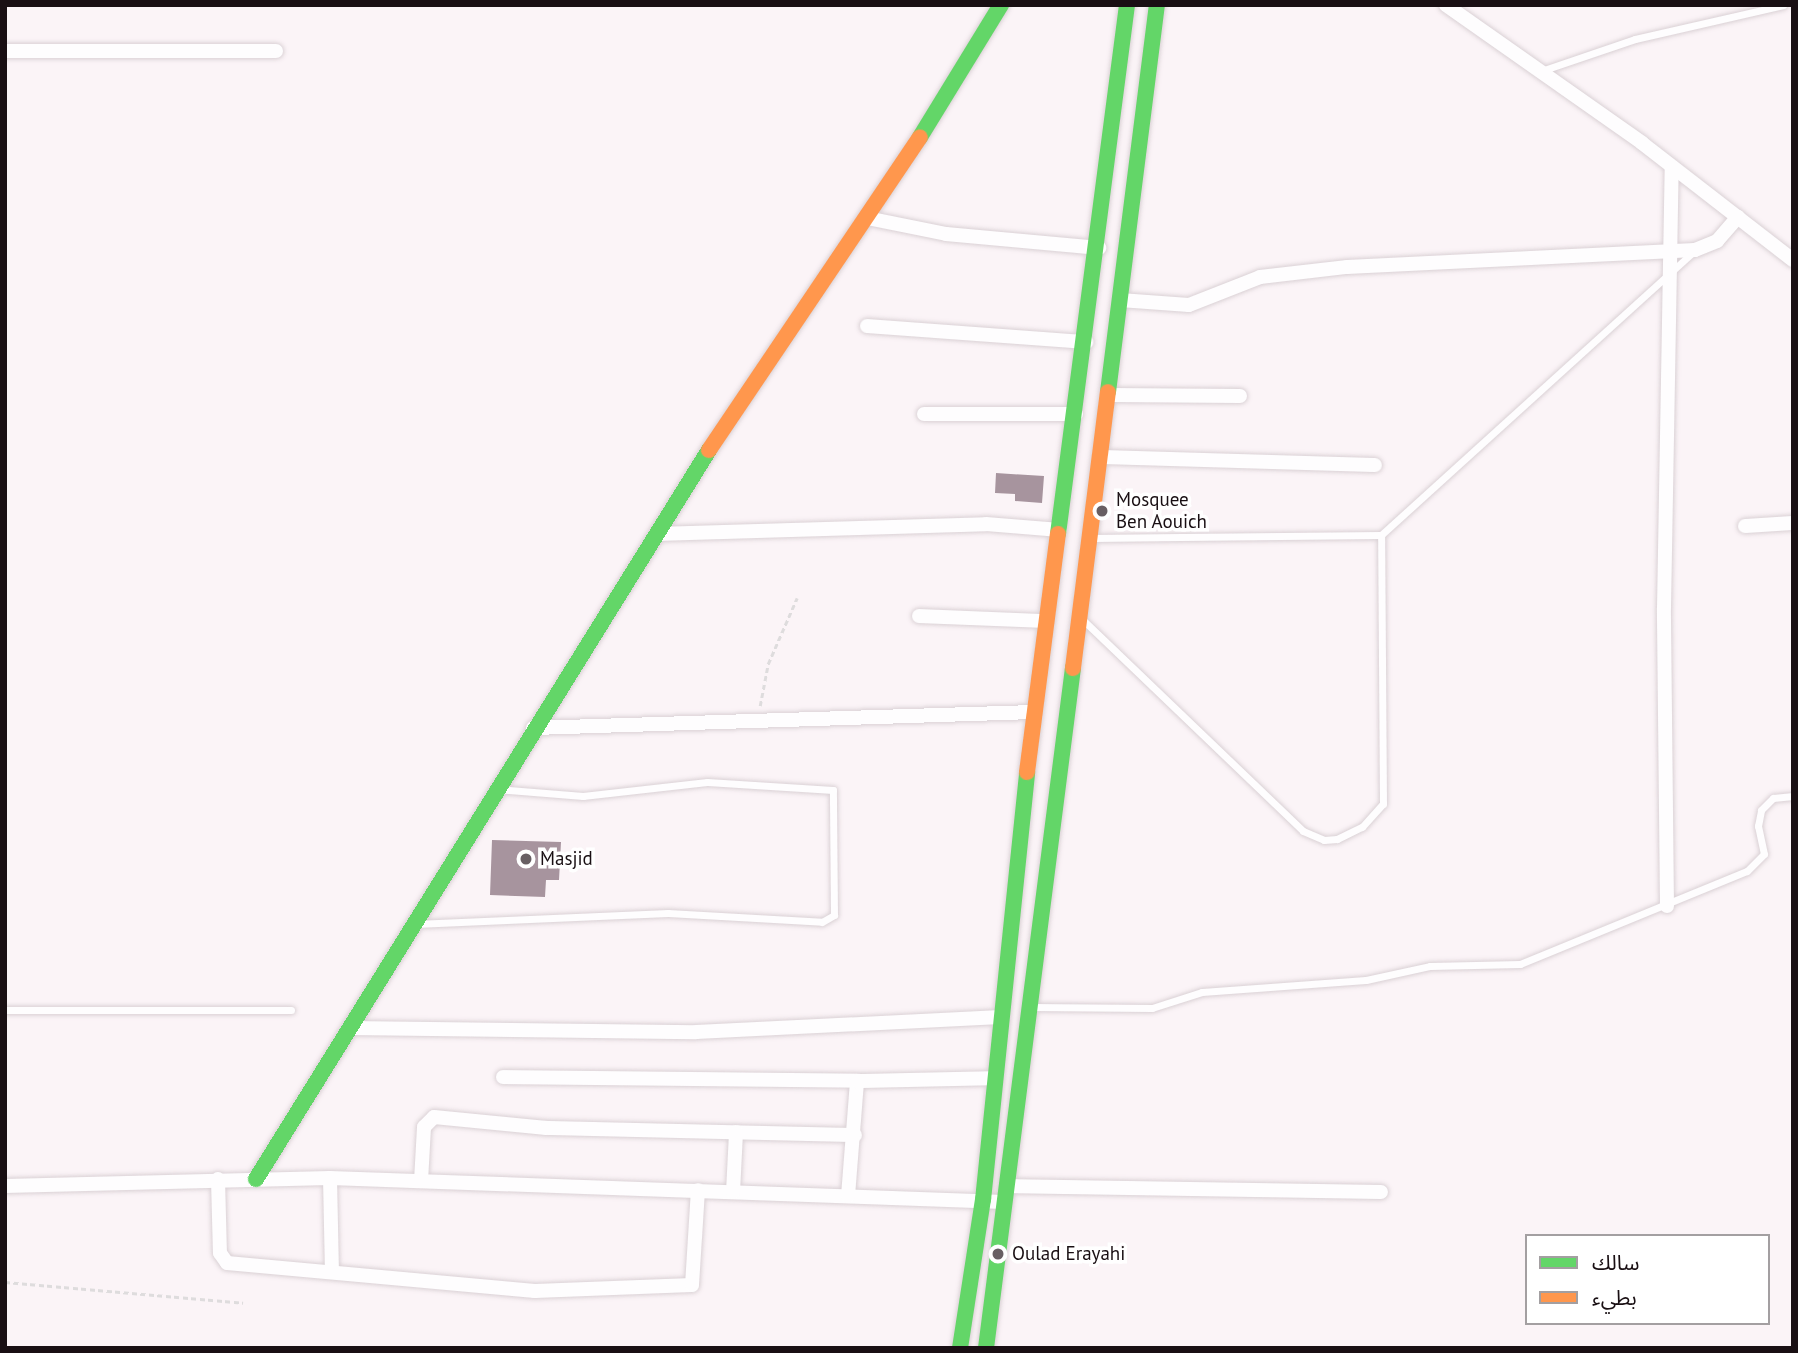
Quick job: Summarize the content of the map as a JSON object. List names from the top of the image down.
{
  "places": ["Mosquee Ben Aouich", "Masjid", "Oulad Erayahi"],
  "legend": ["سالك", "بطيء"]
}
